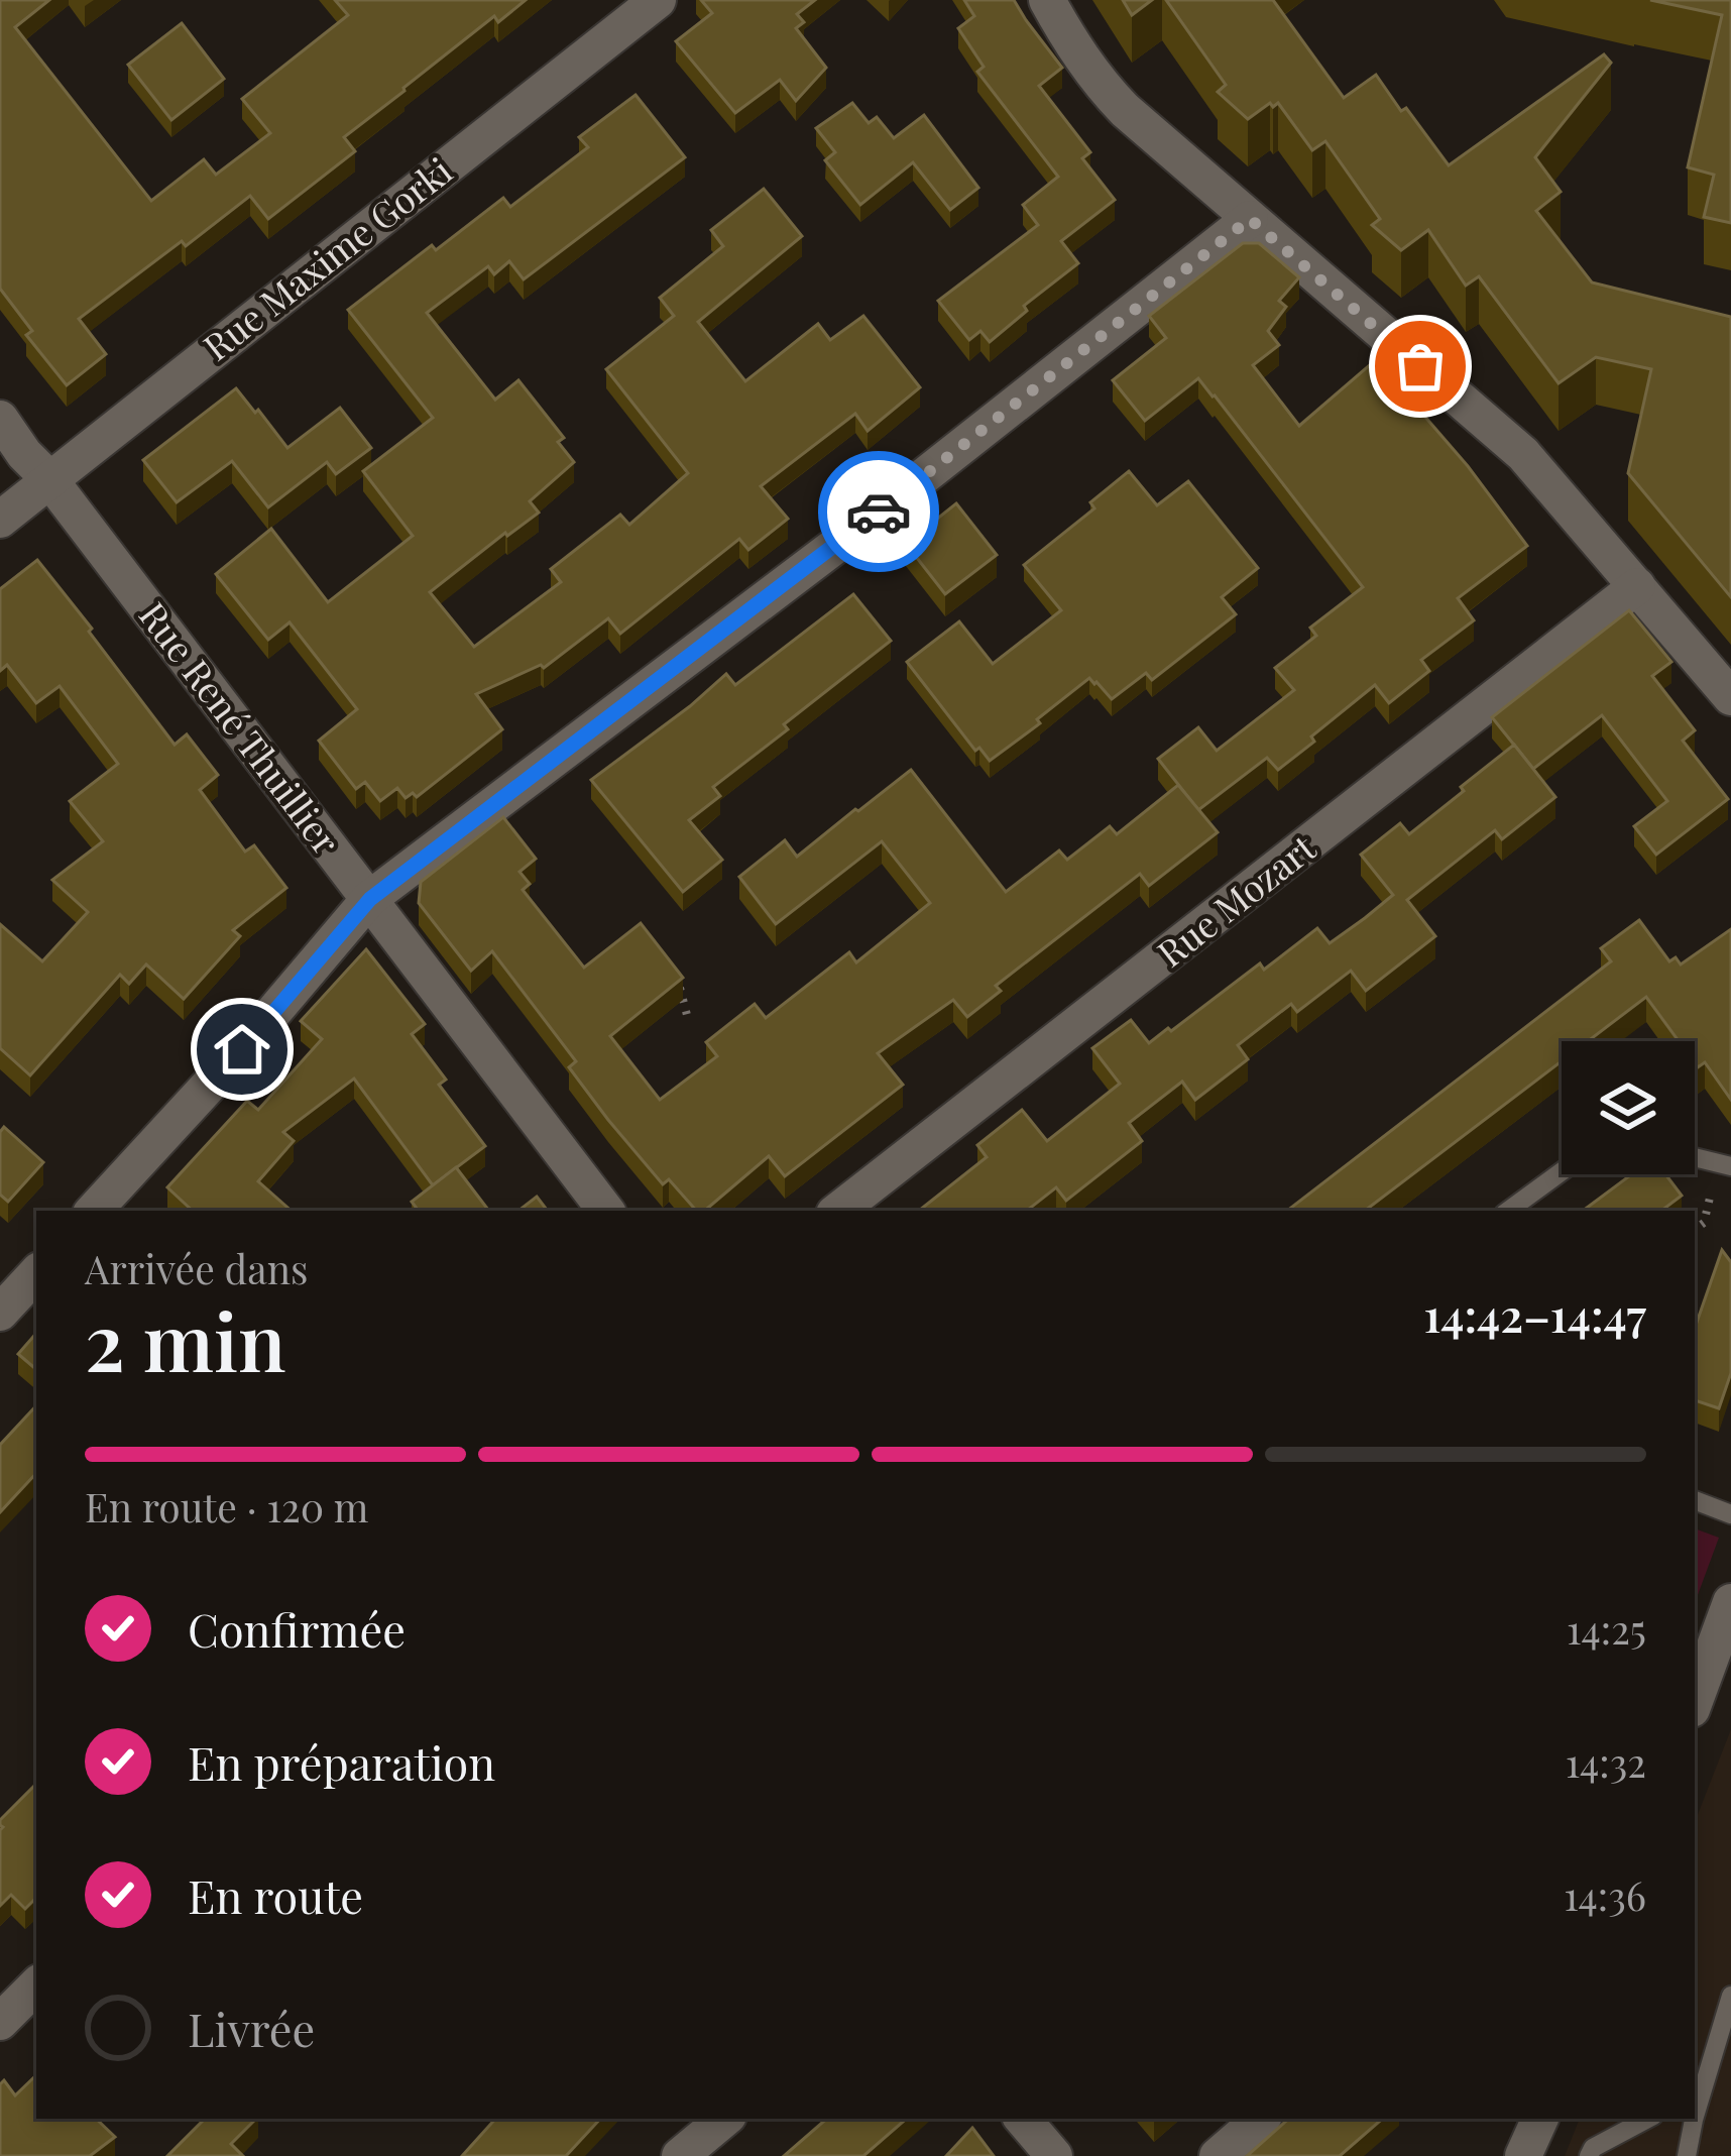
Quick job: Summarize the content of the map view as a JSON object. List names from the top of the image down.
{
  "streets": {
    "street": ["Rue Maxime Gorki", "Rue René Thuillier", "Rue Mozart"]
  },
  "crossings": [
    ["Rue Maxime Gorki", "Rue René Thuillier"]
  ],
  "page": {
    "heading": ["2 min", "Arrivée dans", "14:42–14:47"],
    "bar": "En route · 120 m",
    "list": [
      ["Confirmée", "14:25"],
      ["En préparation", "14:32"],
      ["En route", "14:36"],
      "Livrée"
    ]
  }
}
